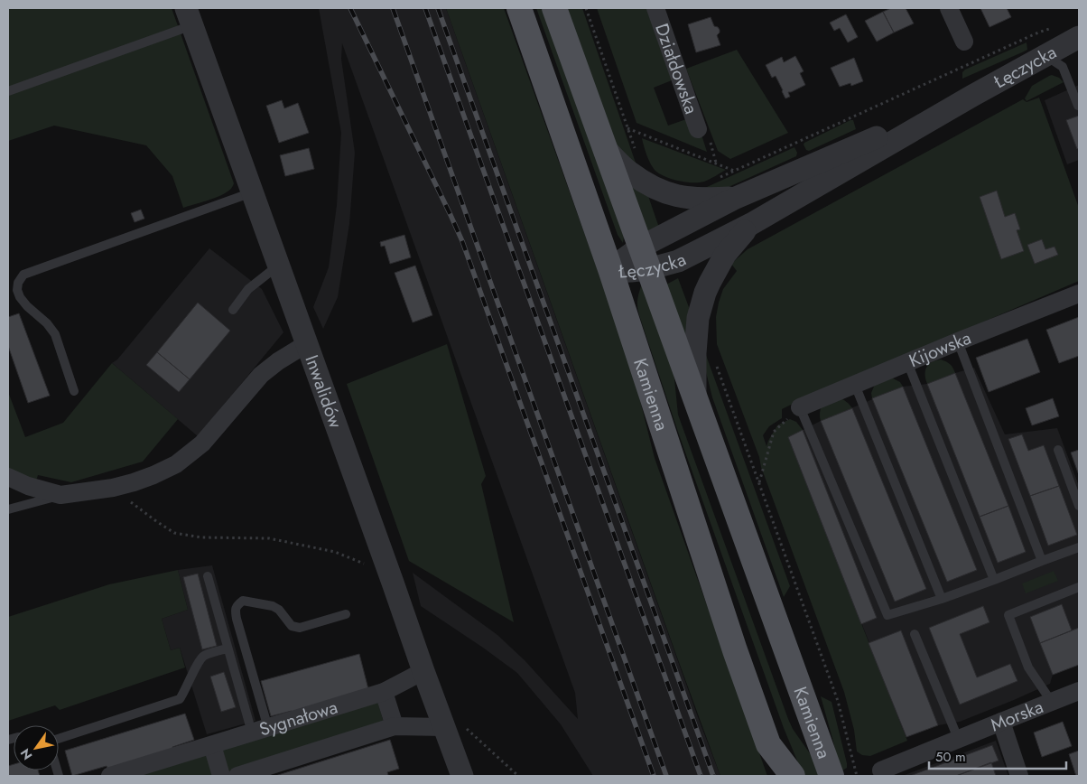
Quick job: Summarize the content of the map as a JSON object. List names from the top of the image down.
{
  "streets": {
    "main road": ["Kamienna"],
    "street": [
      "Łęczycka",
      "Działdowska",
      "Kijowska",
      "Inwalidów",
      "Morska",
      "Sygnałowa"
    ]
  },
  "crossings": [
    ["Łęczycka", "Kamienna"],
    ["Inwalidów", "Sygnałowa"]
  ],
  "scale_bar": "50 m",
  "north": "bottom left"
}
